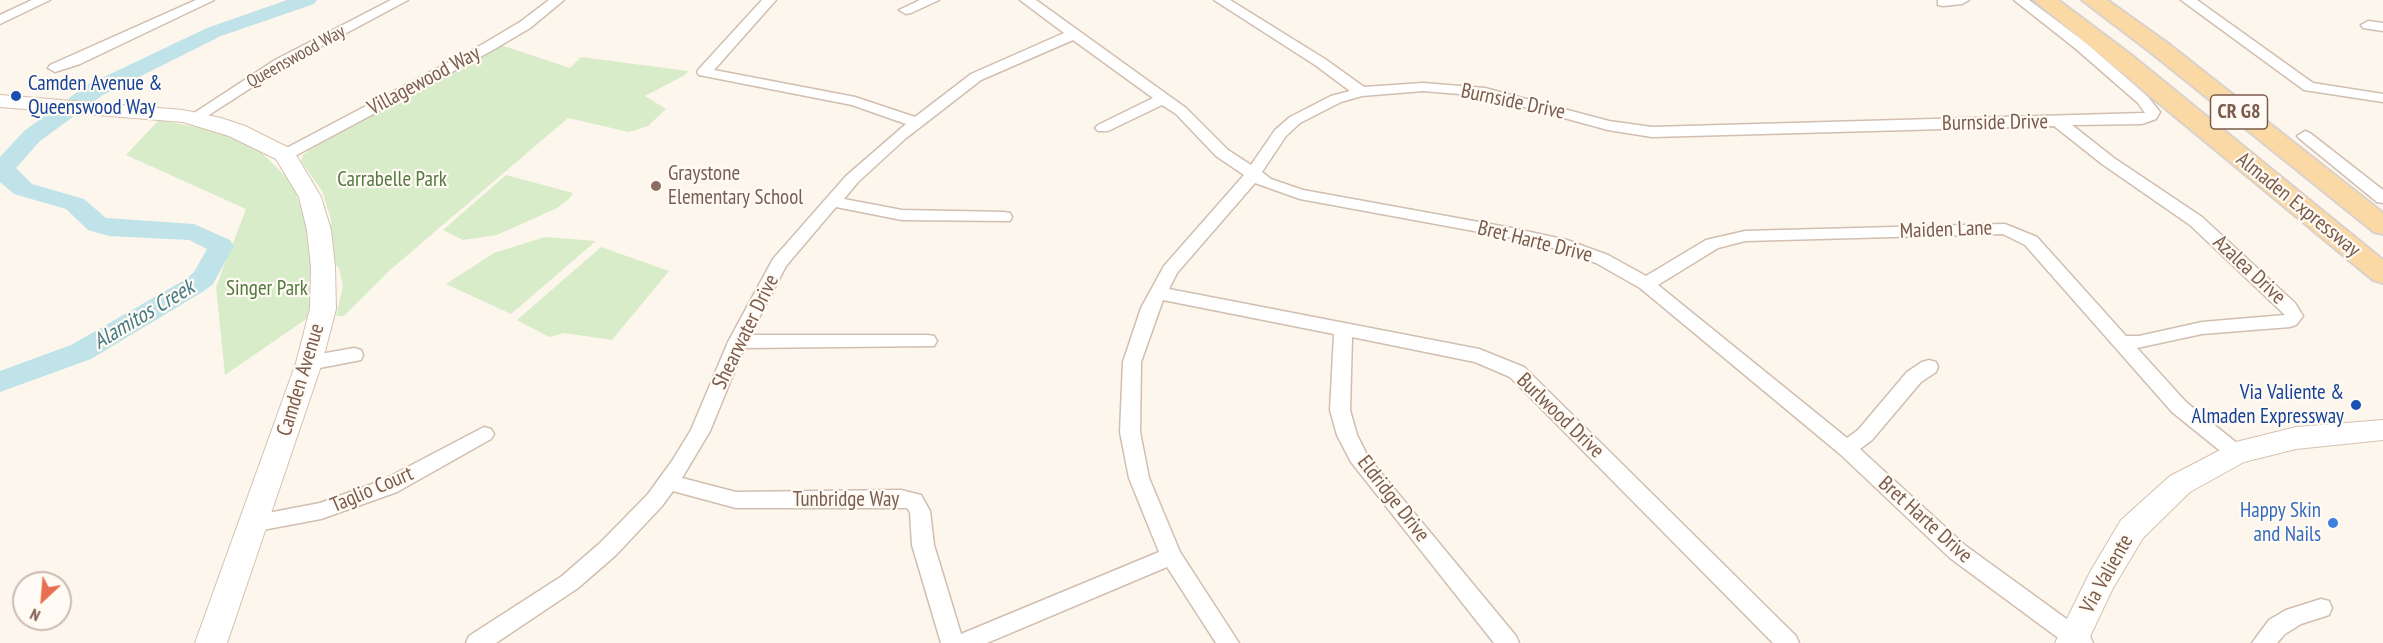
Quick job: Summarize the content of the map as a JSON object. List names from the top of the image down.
{
  "streets": {
    "main road": ["CR G8", "Almaden Expressway"],
    "street": [
      "Queenswood Way",
      "Villagewood Way",
      "Burnside Drive",
      "Maiden Lane",
      "Bret Harte Drive",
      "Azalea Drive",
      "Shearwater Drive",
      "Camden Avenue",
      "Burlwood Drive",
      "Taglio Court",
      "Eldridge Drive",
      "Tunbridge Way",
      "Via Valiente"
    ]
  },
  "crossings": [
    ["Villagewood Way", "Camden Avenue"],
    ["Burnside Drive", "Bret Harte Drive"],
    ["Burnside Drive", "Azalea Drive"],
    ["Burnside Drive", "Burlwood Drive"],
    ["Maiden Lane", "Bret Harte Drive"],
    ["Maiden Lane", "Azalea Drive"],
    ["Maiden Lane", "Via Valiente"],
    ["Bret Harte Drive", "Shearwater Drive"],
    ["Bret Harte Drive", "Via Valiente"],
    ["Shearwater Drive", "Tunbridge Way"],
    ["Camden Avenue", "Taglio Court"],
    ["Burlwood Drive", "Eldridge Drive"]
  ],
  "water": ["Alamitos Creek"],
  "parks": ["Carrabelle Park", "Singer Park"],
  "places": [
    "Camden Avenue & Queenswood Way",
    "Graystone Elementary School",
    "Via Valiente & Almaden Expressway",
    "Happy Skin and Nails"
  ],
  "north": "bottom left"
}
